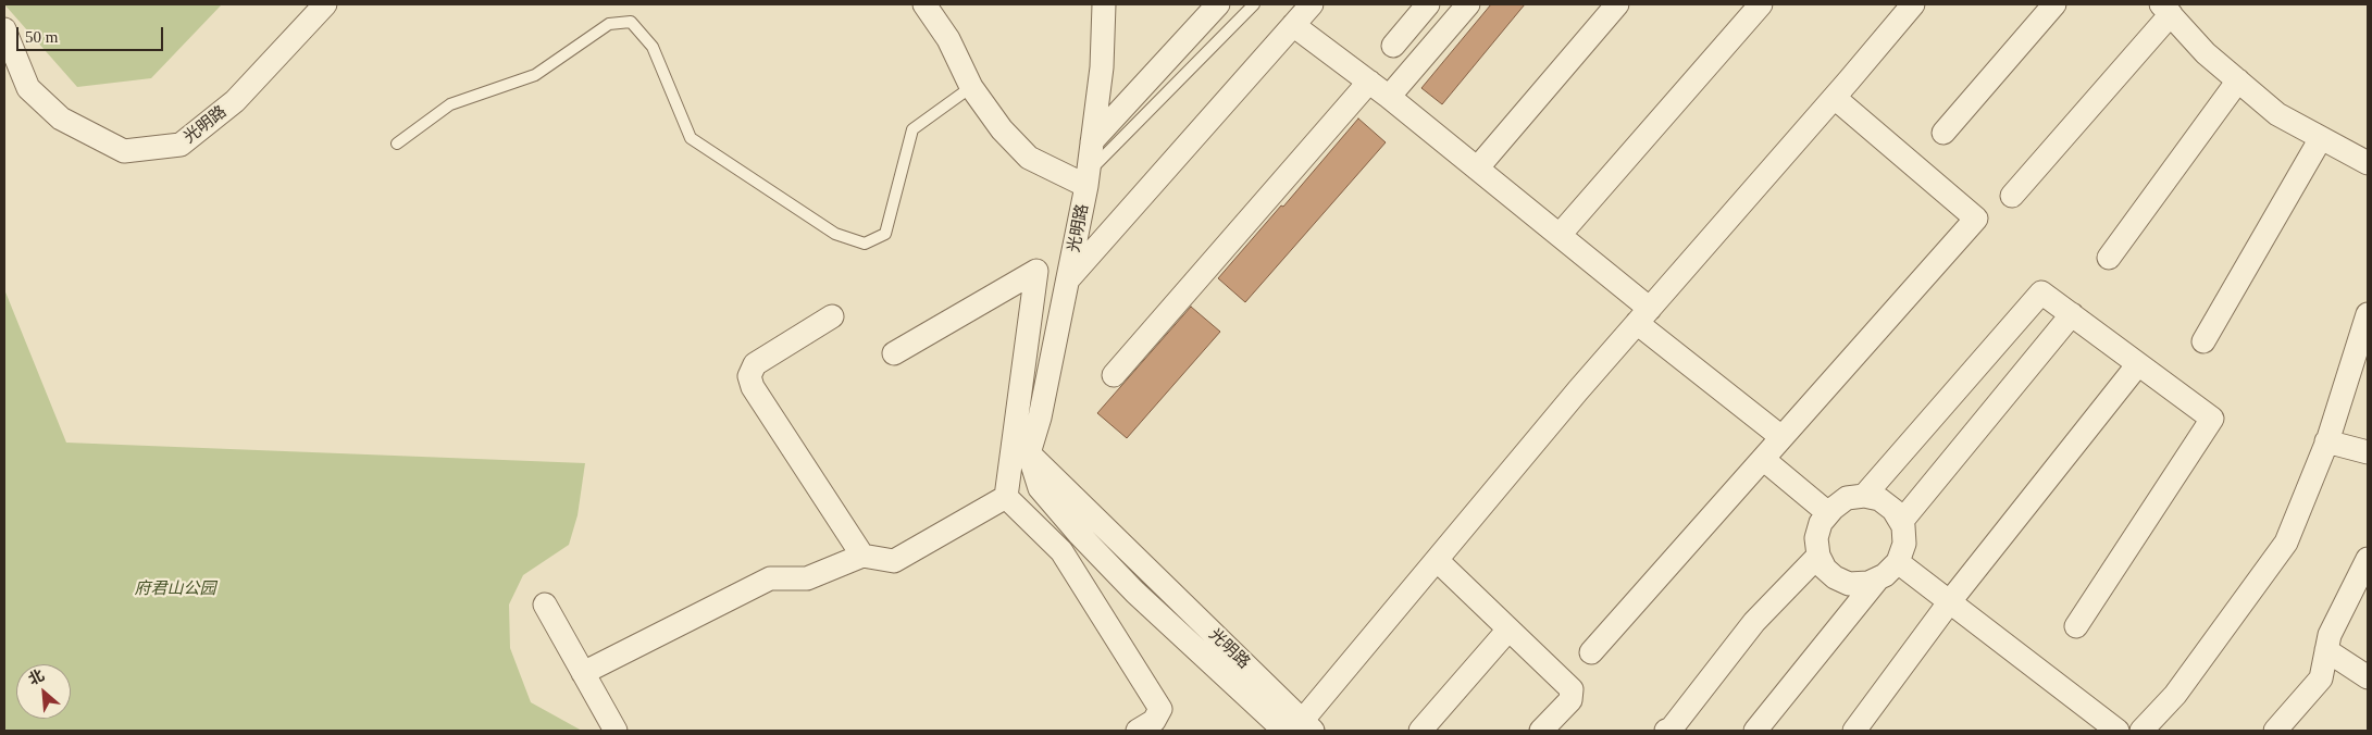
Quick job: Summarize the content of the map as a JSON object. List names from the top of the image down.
{
  "streets": {
    "street": ["光明路"]
  },
  "parks": ["府君山公园"],
  "scale_bar": "50 m",
  "north": "top left"
}
